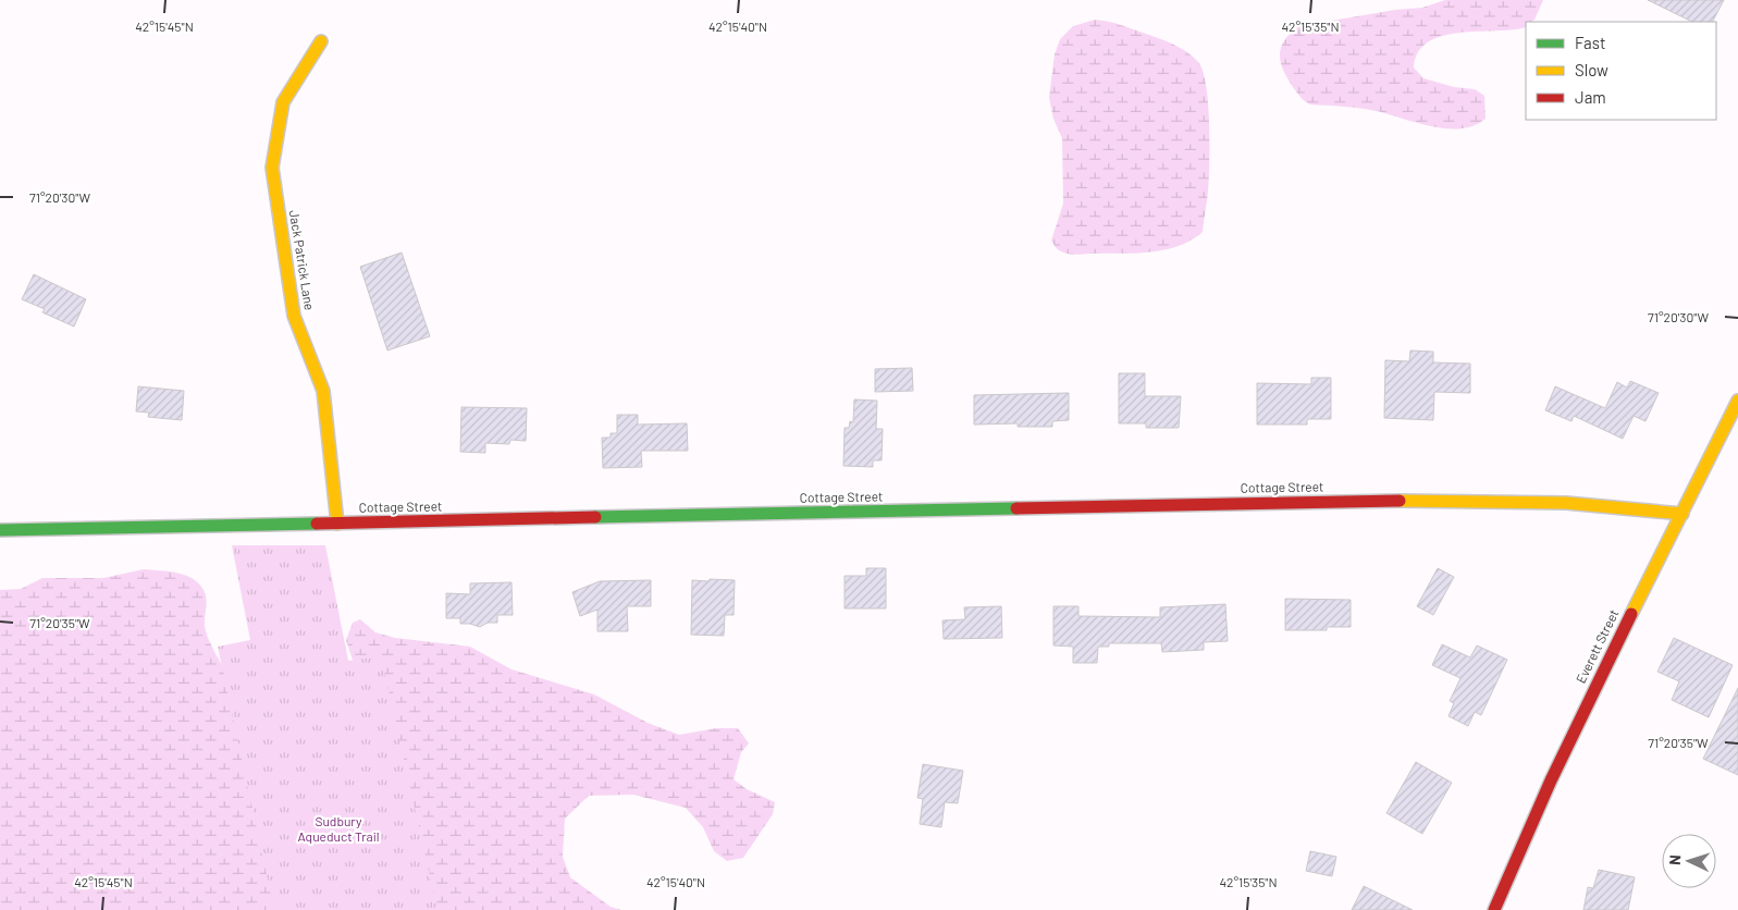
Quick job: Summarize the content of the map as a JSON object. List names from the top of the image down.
{
  "streets": {
    "street": ["Jack Patrick Lane", "Cottage Street", "Everett Street"]
  },
  "crossings": [
    ["Jack Patrick Lane", "Cottage Street"],
    ["Cottage Street", "Everett Street"]
  ],
  "parks": ["Sudbury Aqueduct Trail"],
  "legend": ["Fast", "Slow", "Jam"],
  "north": "left",
  "coordinates": [
    "42°15'45\"N",
    "42°15'40\"N",
    "42°15'35\"N",
    "71°20'30\"W",
    "71°20'35\"W"
  ]
}
